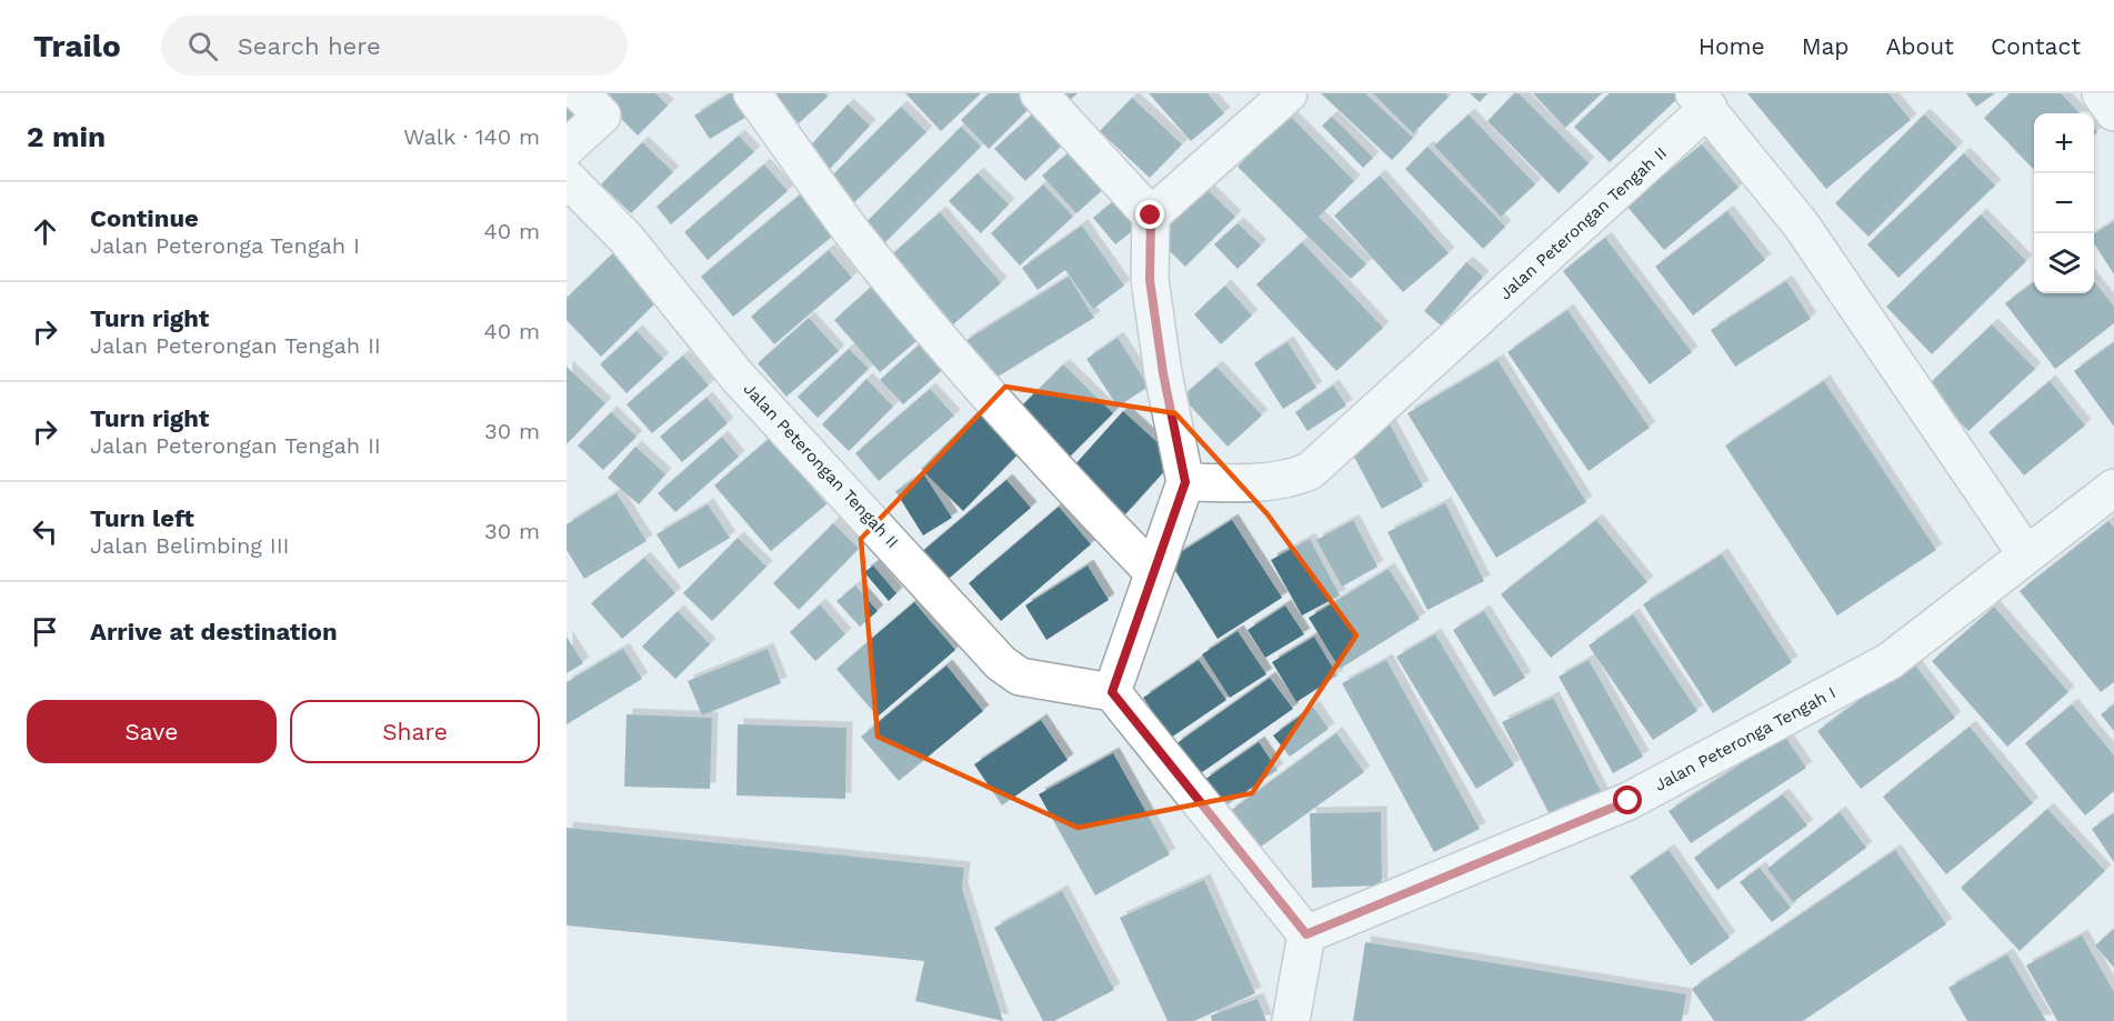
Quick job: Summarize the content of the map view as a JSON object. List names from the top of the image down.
{
  "streets": {
    "street": ["Jalan Peterongan Tengah II", "Jalan Peteronga Tengah I"]
  },
  "crossings": [
    ["Jalan Peterongan Tengah II", "Jalan Peteronga Tengah I"]
  ],
  "page": {
    "header": "Trailo",
    "search": "Search here",
    "nav": [
      "Home",
      "Map",
      "About",
      "Contact"
    ],
    "heading": ["2 min", "Walk · 140 m"],
    "map_buttons": ["+", "−"],
    "list": [
      ["Continue", "Jalan Peteronga Tengah I", "40 m"],
      ["Turn right", "Jalan Peterongan Tengah II", "40 m"],
      ["Turn right", "Jalan Peterongan Tengah II", "30 m"],
      ["Turn left", "Jalan Belimbing III", "30 m"],
      "Arrive at destination"
    ],
    "buttons": ["Save", "Share"]
  }
}
